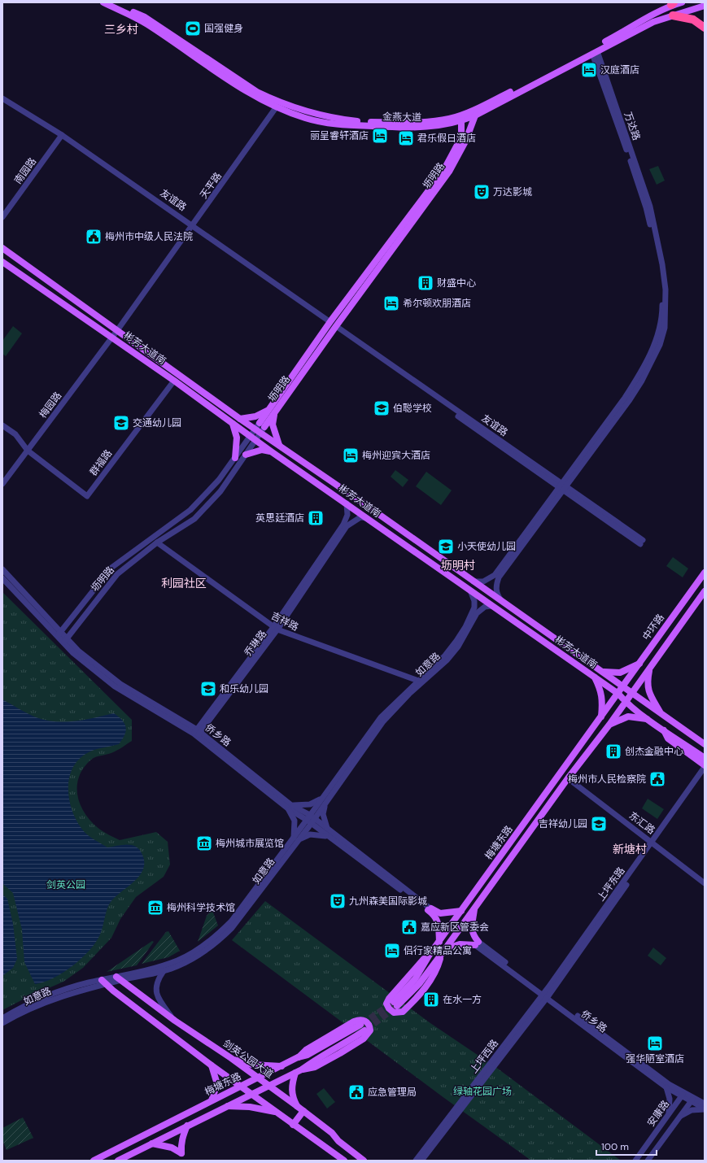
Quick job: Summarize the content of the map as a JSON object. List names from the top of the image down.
{
  "streets": {
    "main road": [
      "金燕大道",
      "坜明路",
      "彬芳大道南",
      "中环路",
      "梅塘东路",
      "剑英公园大道"
    ],
    "street": [
      "万达路",
      "南园路",
      "天平路",
      "友谊路",
      "梅园路",
      "群福路",
      "吉祥路",
      "乔琳路",
      "如意路",
      "侨乡路",
      "东汇路",
      "上坪东路",
      "上坪西路",
      "安康路"
    ]
  },
  "crossings": [
    ["金燕大道", "万达路"],
    ["金燕大道", "坜明路"],
    ["金燕大道", "天平路"],
    ["万达路", "友谊路"],
    ["南园路", "友谊路"],
    ["坜明路", "友谊路"],
    ["坜明路", "彬芳大道南"],
    ["坜明路", "吉祥路"],
    ["坜明路", "侨乡路"],
    ["天平路", "友谊路"],
    ["天平路", "彬芳大道南"],
    ["天平路", "梅园路"],
    ["彬芳大道南", "梅园路"],
    ["彬芳大道南", "群福路"],
    ["彬芳大道南", "中环路"],
    ["彬芳大道南", "梅塘东路"],
    ["梅园路", "群福路"],
    ["吉祥路", "乔琳路"],
    ["吉祥路", "如意路"],
    ["中环路", "梅塘东路"],
    ["乔琳路", "侨乡路"],
    ["如意路", "侨乡路"],
    ["如意路", "剑英公园大道"],
    ["侨乡路", "上坪东路"],
    ["侨乡路", "上坪西路"],
    ["侨乡路", "安康路"],
    ["东汇路", "梅塘东路"],
    ["东汇路", "上坪东路"],
    ["梅塘东路", "剑英公园大道"],
    ["上坪东路", "上坪西路"]
  ],
  "districts": [
    "三乡村",
    "坜明村",
    "利园社区",
    "新塘村"
  ],
  "parks": ["剑英公园", "绿轴花园广场"],
  "places": {
    "sports": ["国强健身"],
    "hotel": [
      "汉庭酒店",
      "丽呈睿轩酒店",
      "君乐假日酒店",
      "希尔顿欢朋酒店",
      "梅州迎宾大酒店",
      "侣行家精品公寓",
      "强华陋室酒店"
    ],
    "theatre": ["万达影城", "九州森美国际影城"],
    "public building": [
      "梅州市中级人民法院",
      "梅州市人民检察院",
      "嘉应新区管委会",
      "应急管理局"
    ],
    "building": [
      "财盛中心",
      "英思廷酒店",
      "创杰金融中心",
      "在水一方"
    ],
    "school or university": [
      "伯聪学校",
      "交通幼儿园",
      "小天使幼儿园",
      "和乐幼儿园",
      "吉祥幼儿园"
    ],
    "museum": ["梅州城市展览馆", "梅州科学技术馆"]
  },
  "scale_bar": "100 m"
}
